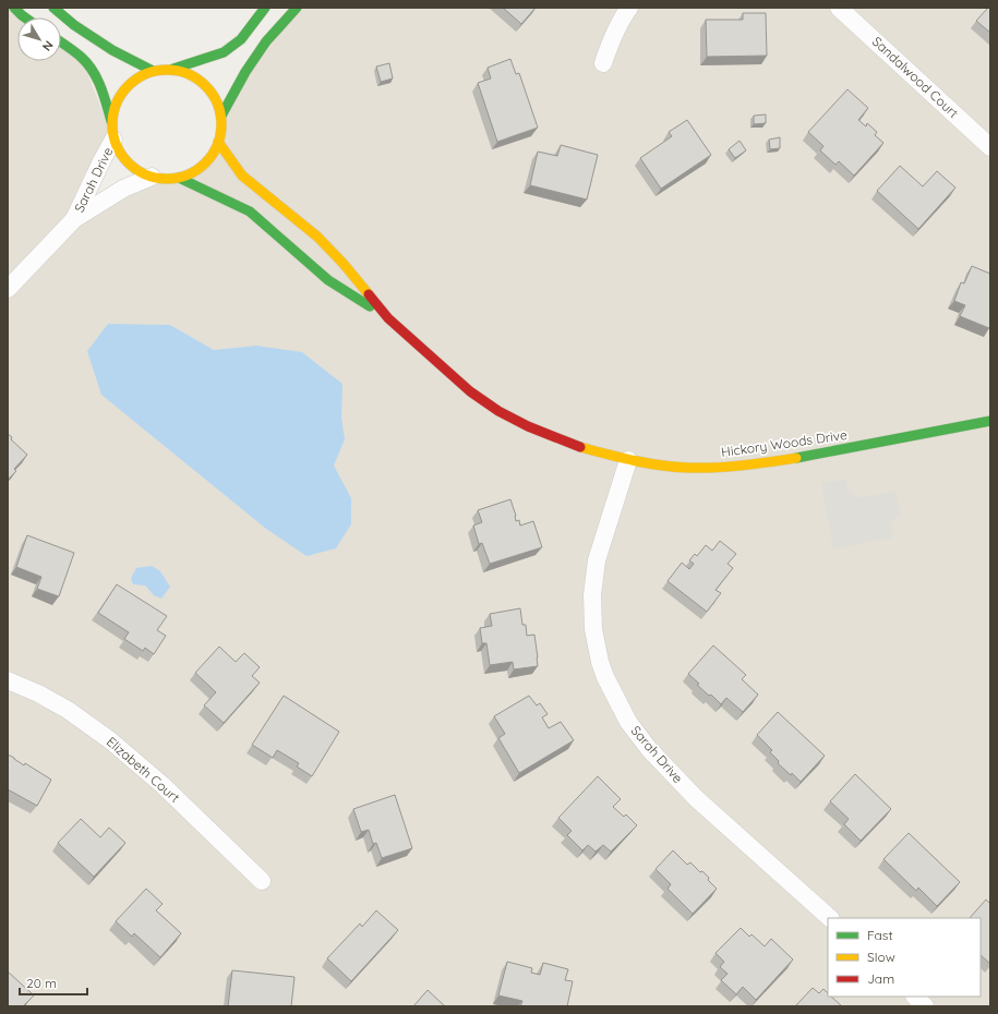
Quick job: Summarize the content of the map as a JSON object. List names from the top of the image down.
{
  "streets": {
    "street": [
      "Sandalwood Court",
      "Sarah Drive",
      "Hickory Woods Drive",
      "Elizabeth Court"
    ]
  },
  "crossings": [
    ["Sarah Drive", "Hickory Woods Drive"]
  ],
  "legend": ["Fast", "Slow", "Jam"],
  "scale_bar": "20 m",
  "north": "bottom right"
}
